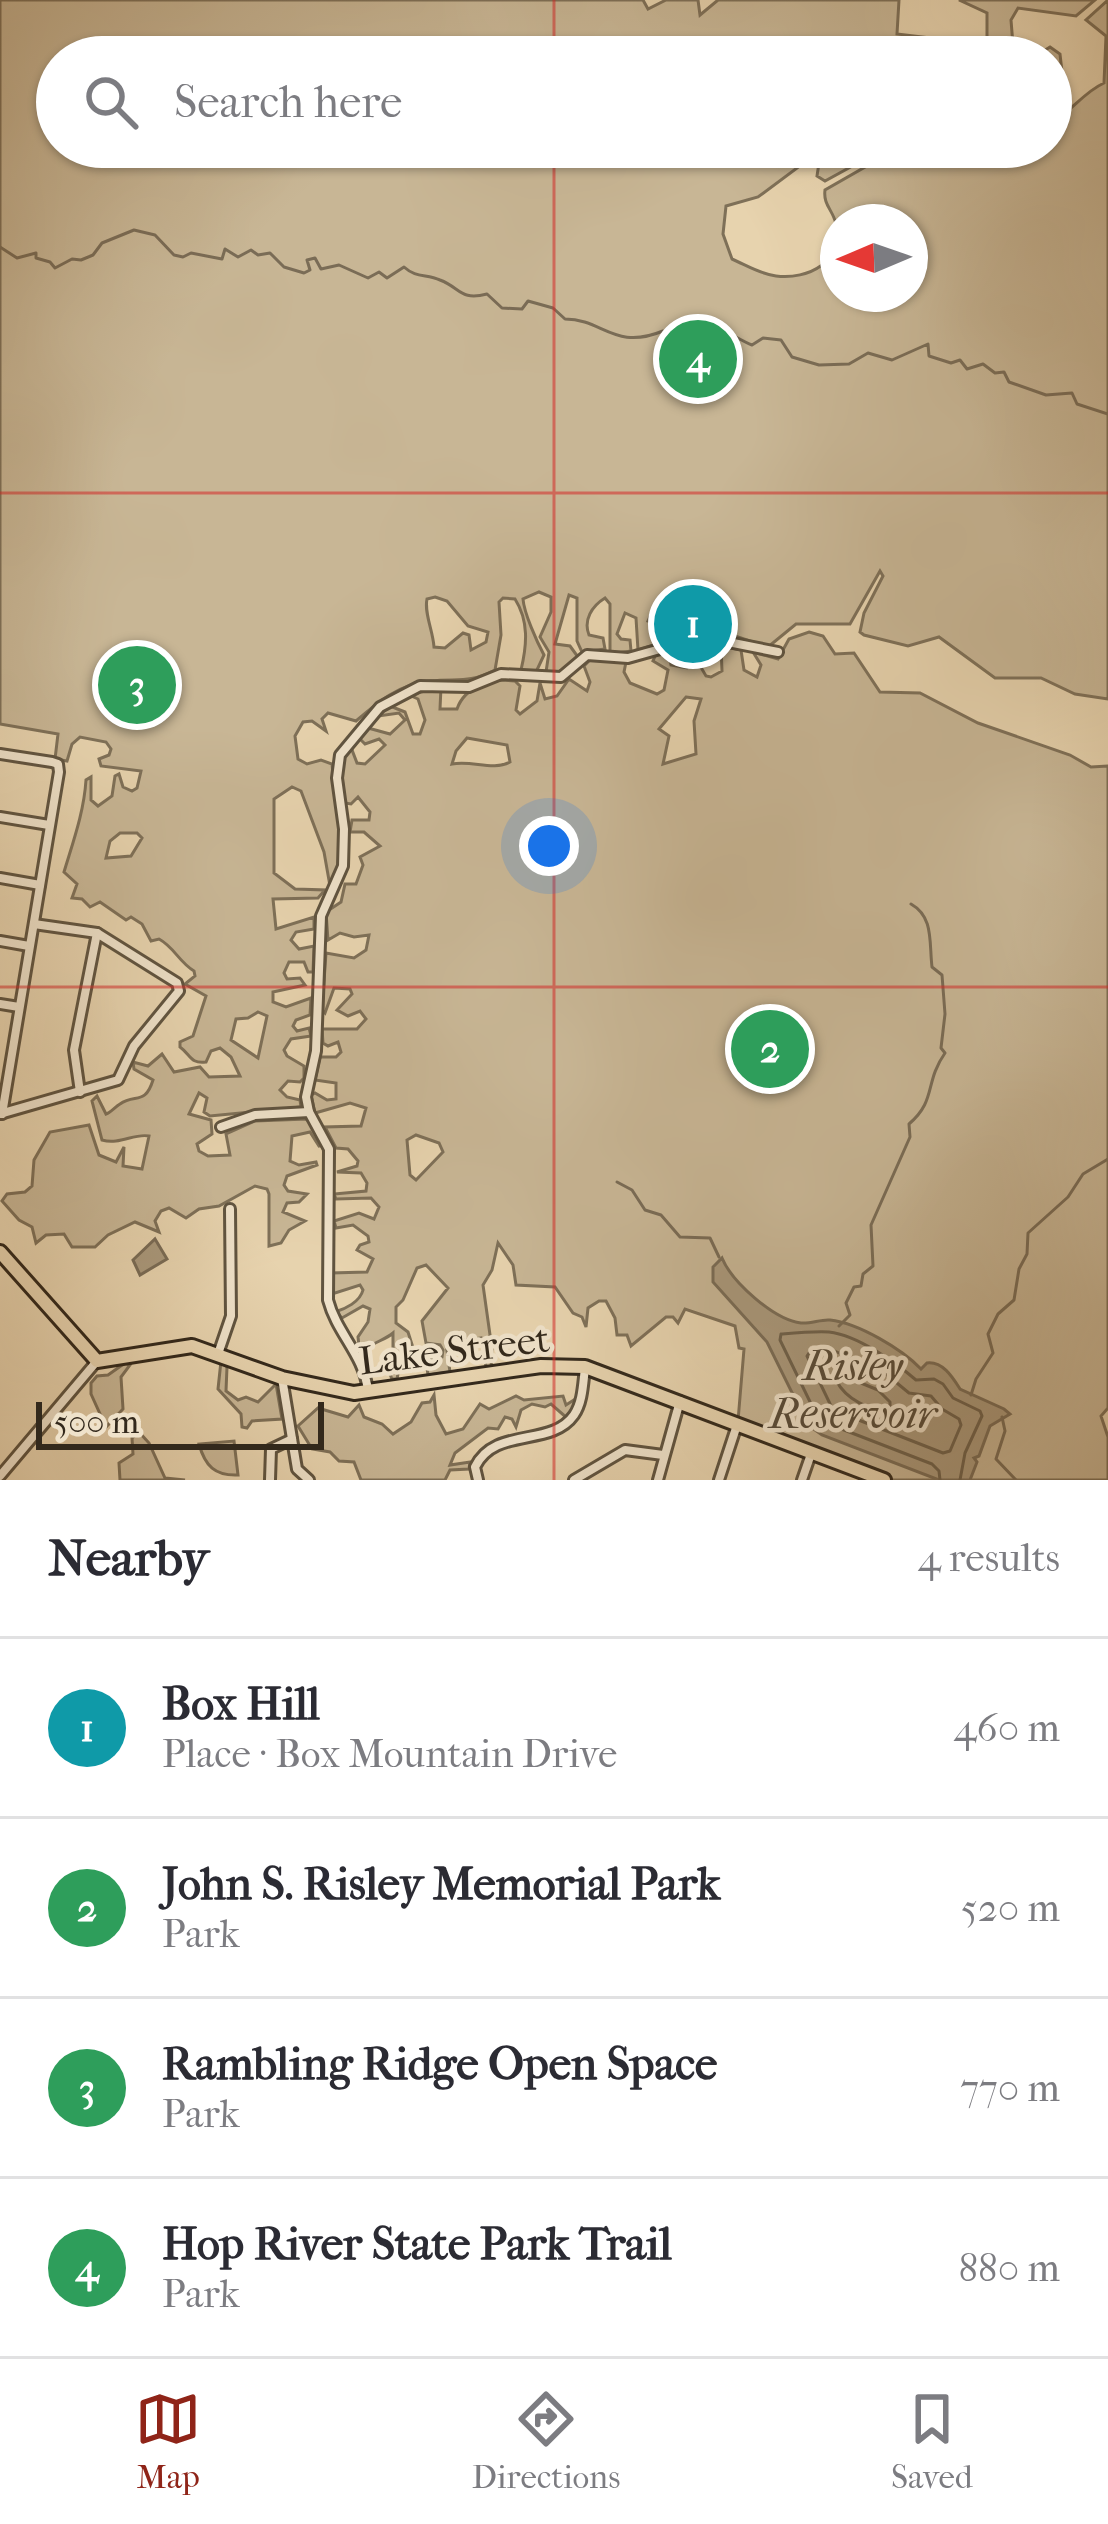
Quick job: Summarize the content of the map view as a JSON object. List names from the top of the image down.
{
  "streets": {
    "main road": ["Lake Street"]
  },
  "water": ["Risley Reservoir"],
  "scale_bar": "500 m",
  "north": "left",
  "page": {
    "search": "Search here",
    "pins": [
      "4",
      "1",
      "3",
      "2"
    ],
    "scale": "500 m",
    "heading": ["Nearby", "4 results"],
    "list": [
      {
        "mark": "1",
        "name": "Box Hill",
        "note": "Place · Box Mountain Drive",
        "value": "460 m"
      },
      {
        "mark": "2",
        "name": "John S. Risley Memorial Park",
        "note": "Park",
        "value": "520 m"
      },
      {
        "mark": "3",
        "name": "Rambling Ridge Open Space",
        "note": "Park",
        "value": "770 m"
      },
      {
        "mark": "4",
        "name": "Hop River State Park Trail",
        "note": "Park",
        "value": "880 m"
      }
    ],
    "nav": ["Map", "Directions", "Saved"]
  }
}
